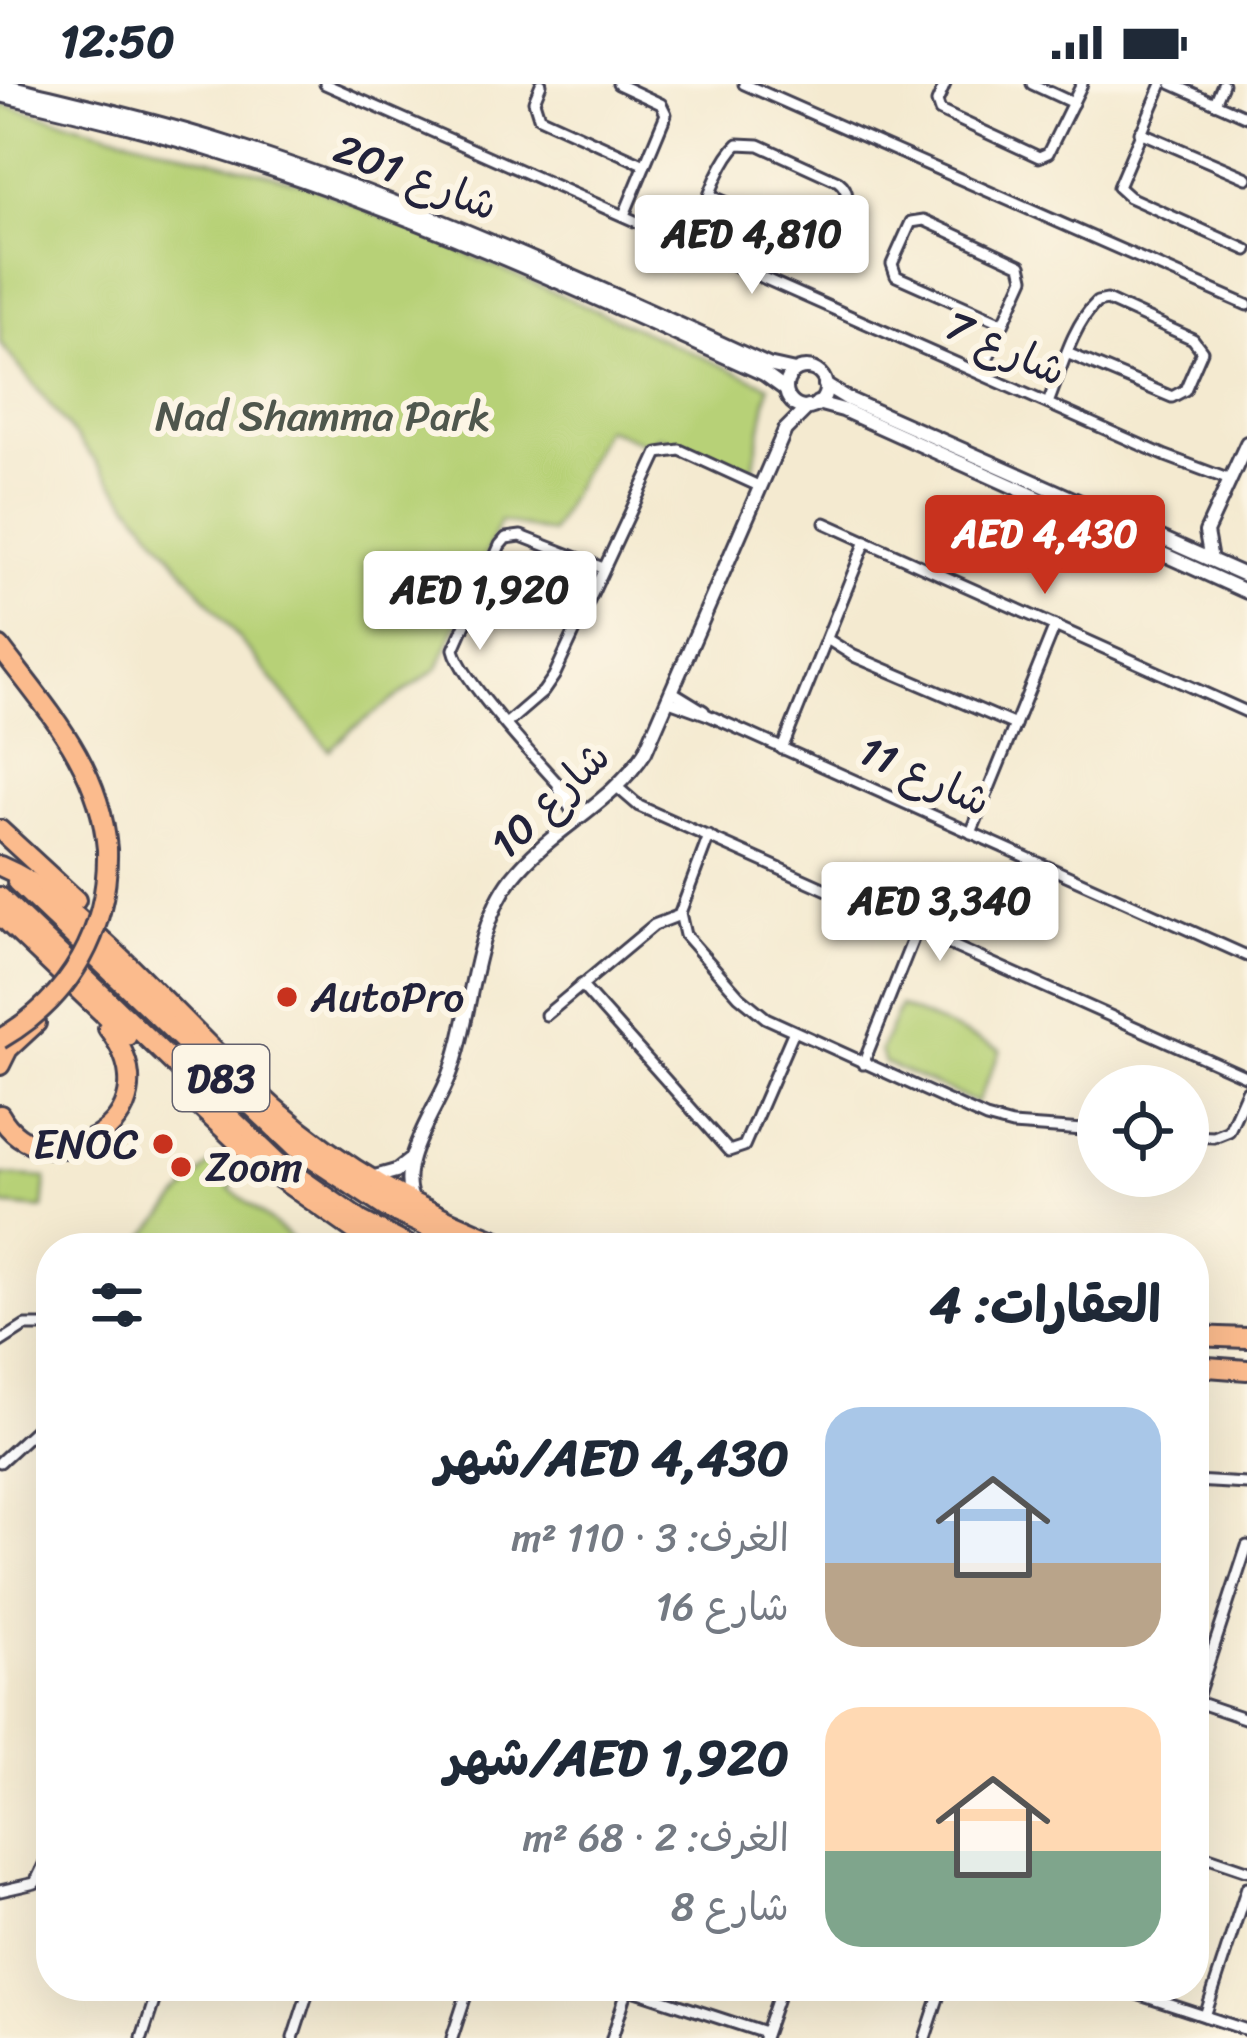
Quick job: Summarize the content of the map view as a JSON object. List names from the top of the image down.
{
  "streets": {
    "highway": ["D83"],
    "street": [
      "شارع 201",
      "شارع 7",
      "شارع 11",
      "شارع 10"
    ]
  },
  "crossings": [
    ["شارع 201", "شارع 10"],
    ["شارع 11", "شارع 10"]
  ],
  "parks": ["Nad Shamma Park"],
  "places": ["AutoPro", "ENOC", "Zoom"],
  "page": {
    "status": "12:50",
    "price": [
      "AED 4,810",
      "AED 4,430",
      "AED 1,920",
      "AED 3,340"
    ],
    "heading": "العقارات: 4",
    "list": [
      {
        "name": "AED 4,430/شهر",
        "note": "الغرف: 3 · 110 m² · شارع 16"
      },
      {
        "name": "AED 1,920/شهر",
        "note": "الغرف: 2 · 68 m² · شارع 8"
      }
    ]
  }
}
